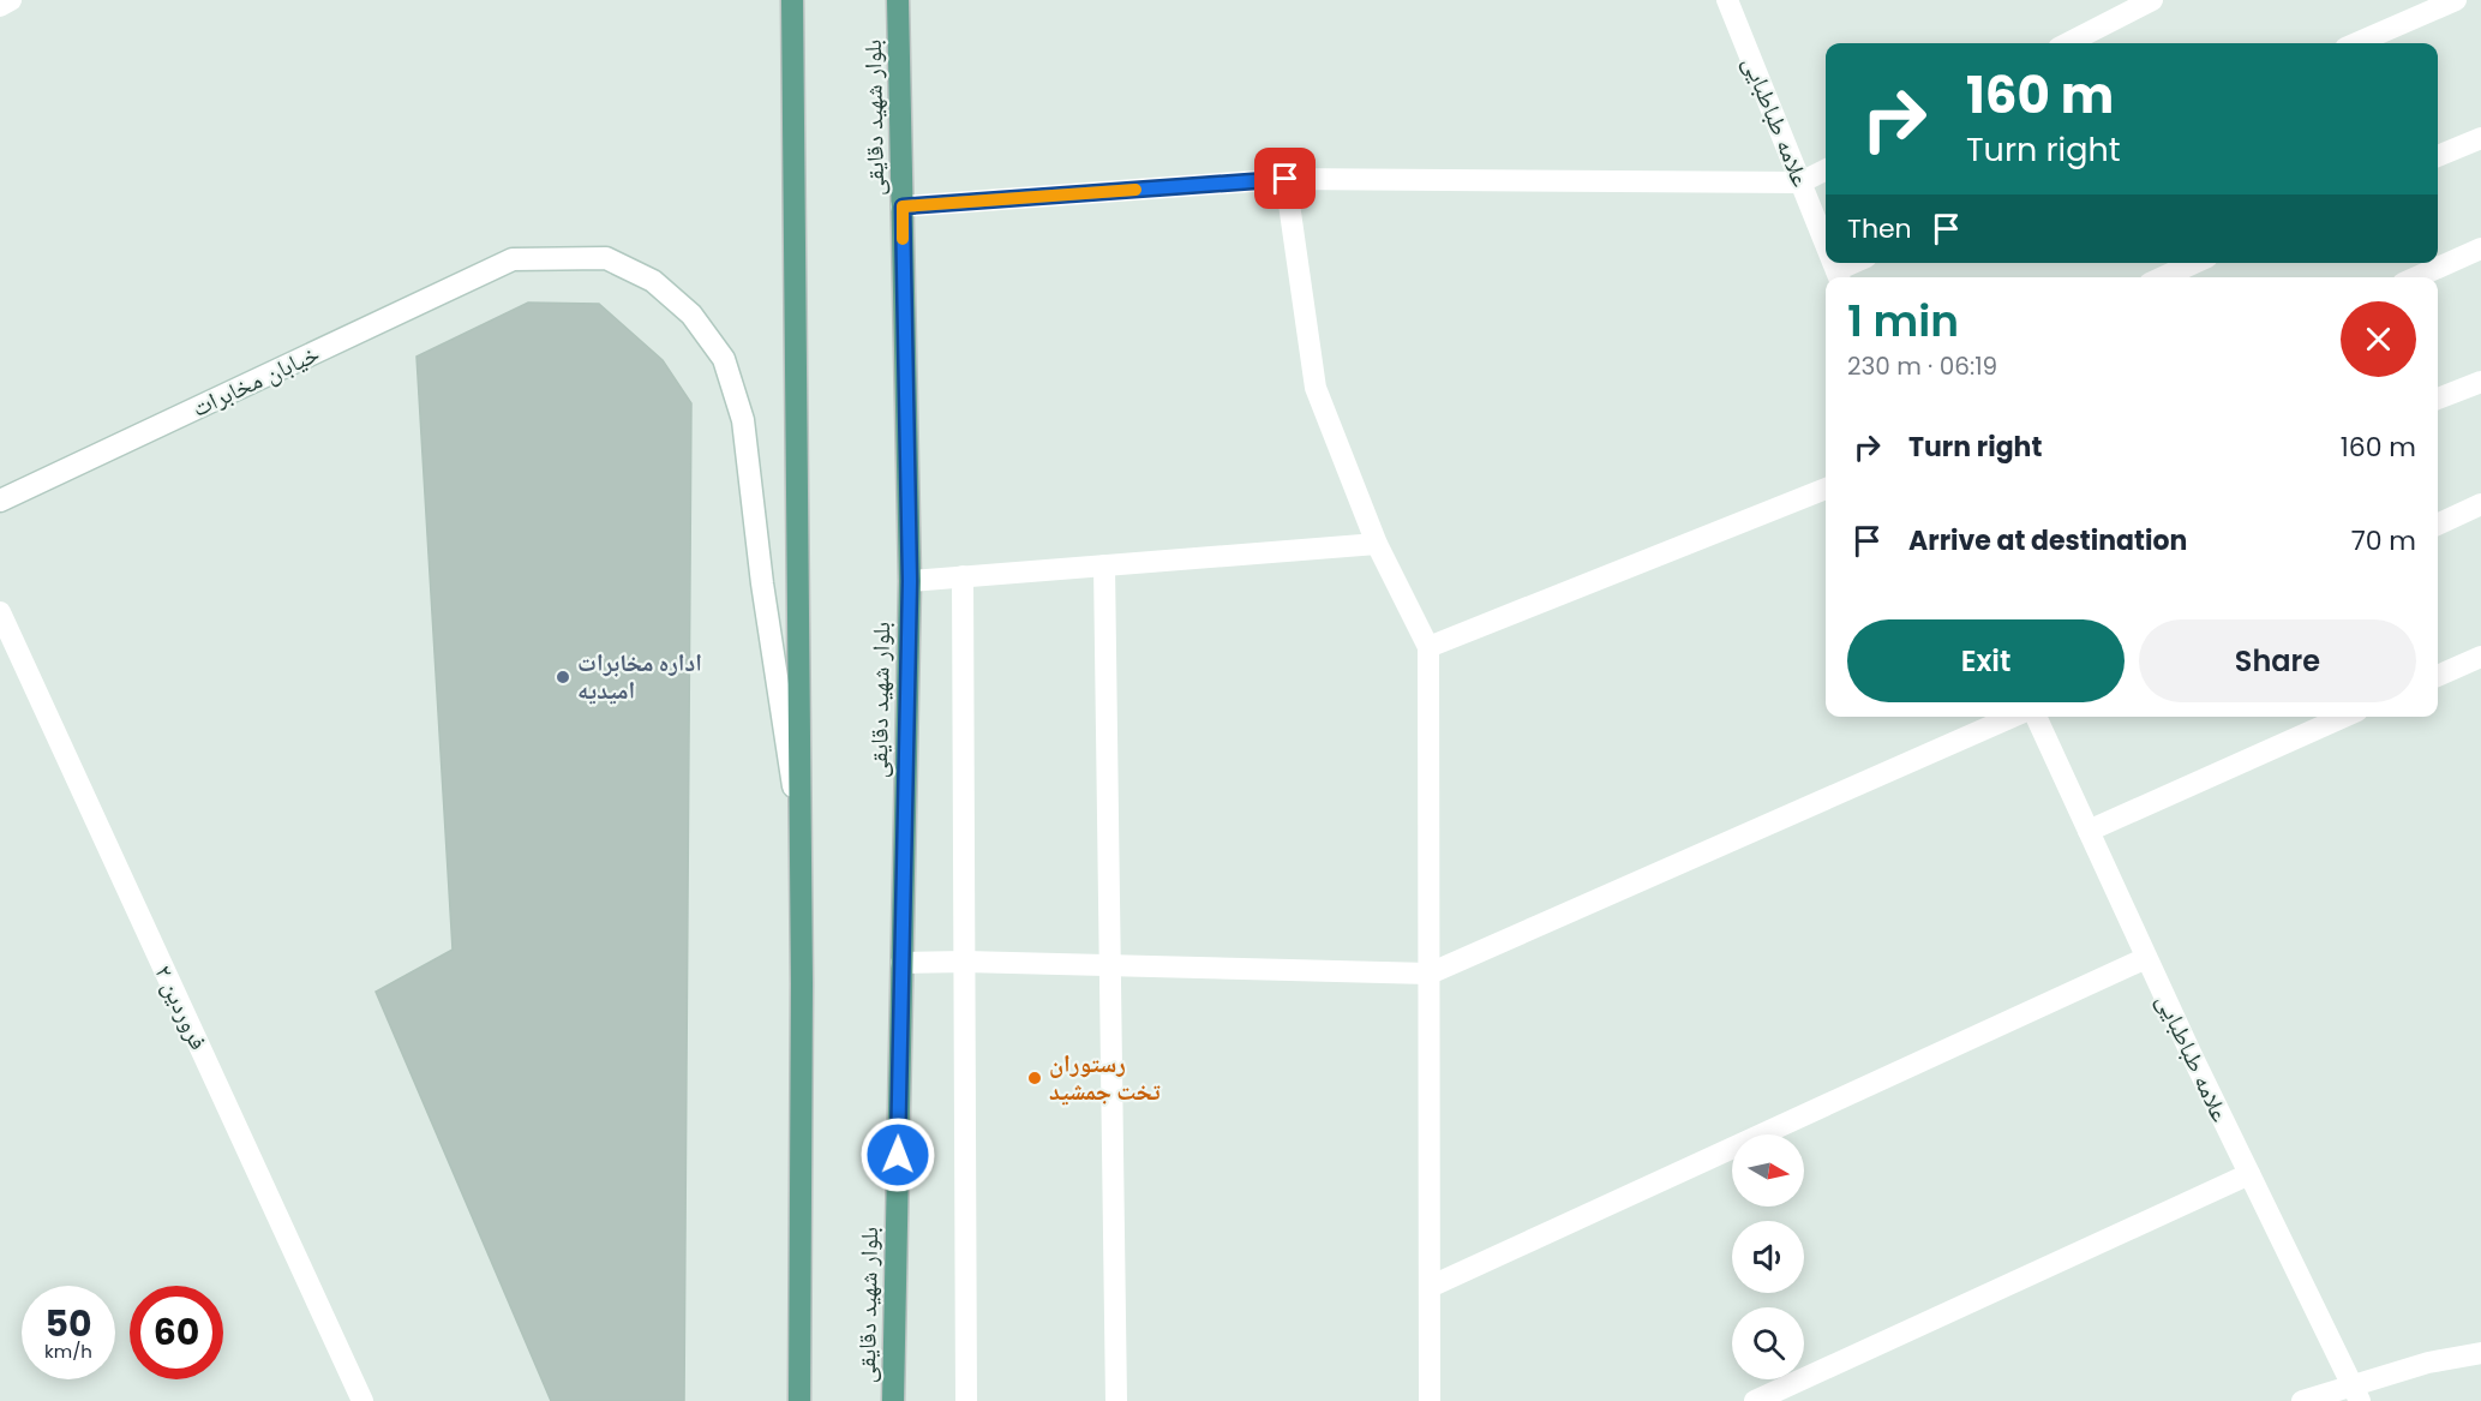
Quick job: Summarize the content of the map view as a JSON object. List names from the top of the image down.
{
  "streets": {
    "main road": ["بلوار شهید دقایقی"],
    "street": ["علامه طباطبایی", "خیابان مخابرات", "فروردین ۲"]
  },
  "places": ["اداره مخابرات امیدیه", "رستوران تخت جمشید"],
  "north": "right",
  "page": {
    "turn": ["160 m", "Turn right"],
    "then": "Then",
    "heading": ["1 min", "230 m · 06:19"],
    "list": [
      {
        "name": "Turn right",
        "value": "160 m"
      },
      {
        "name": "Arrive at destination",
        "value": "70 m"
      }
    ],
    "buttons": ["Exit", "Share"],
    "speed": "50 km/h",
    "limit": "60"
  }
}
